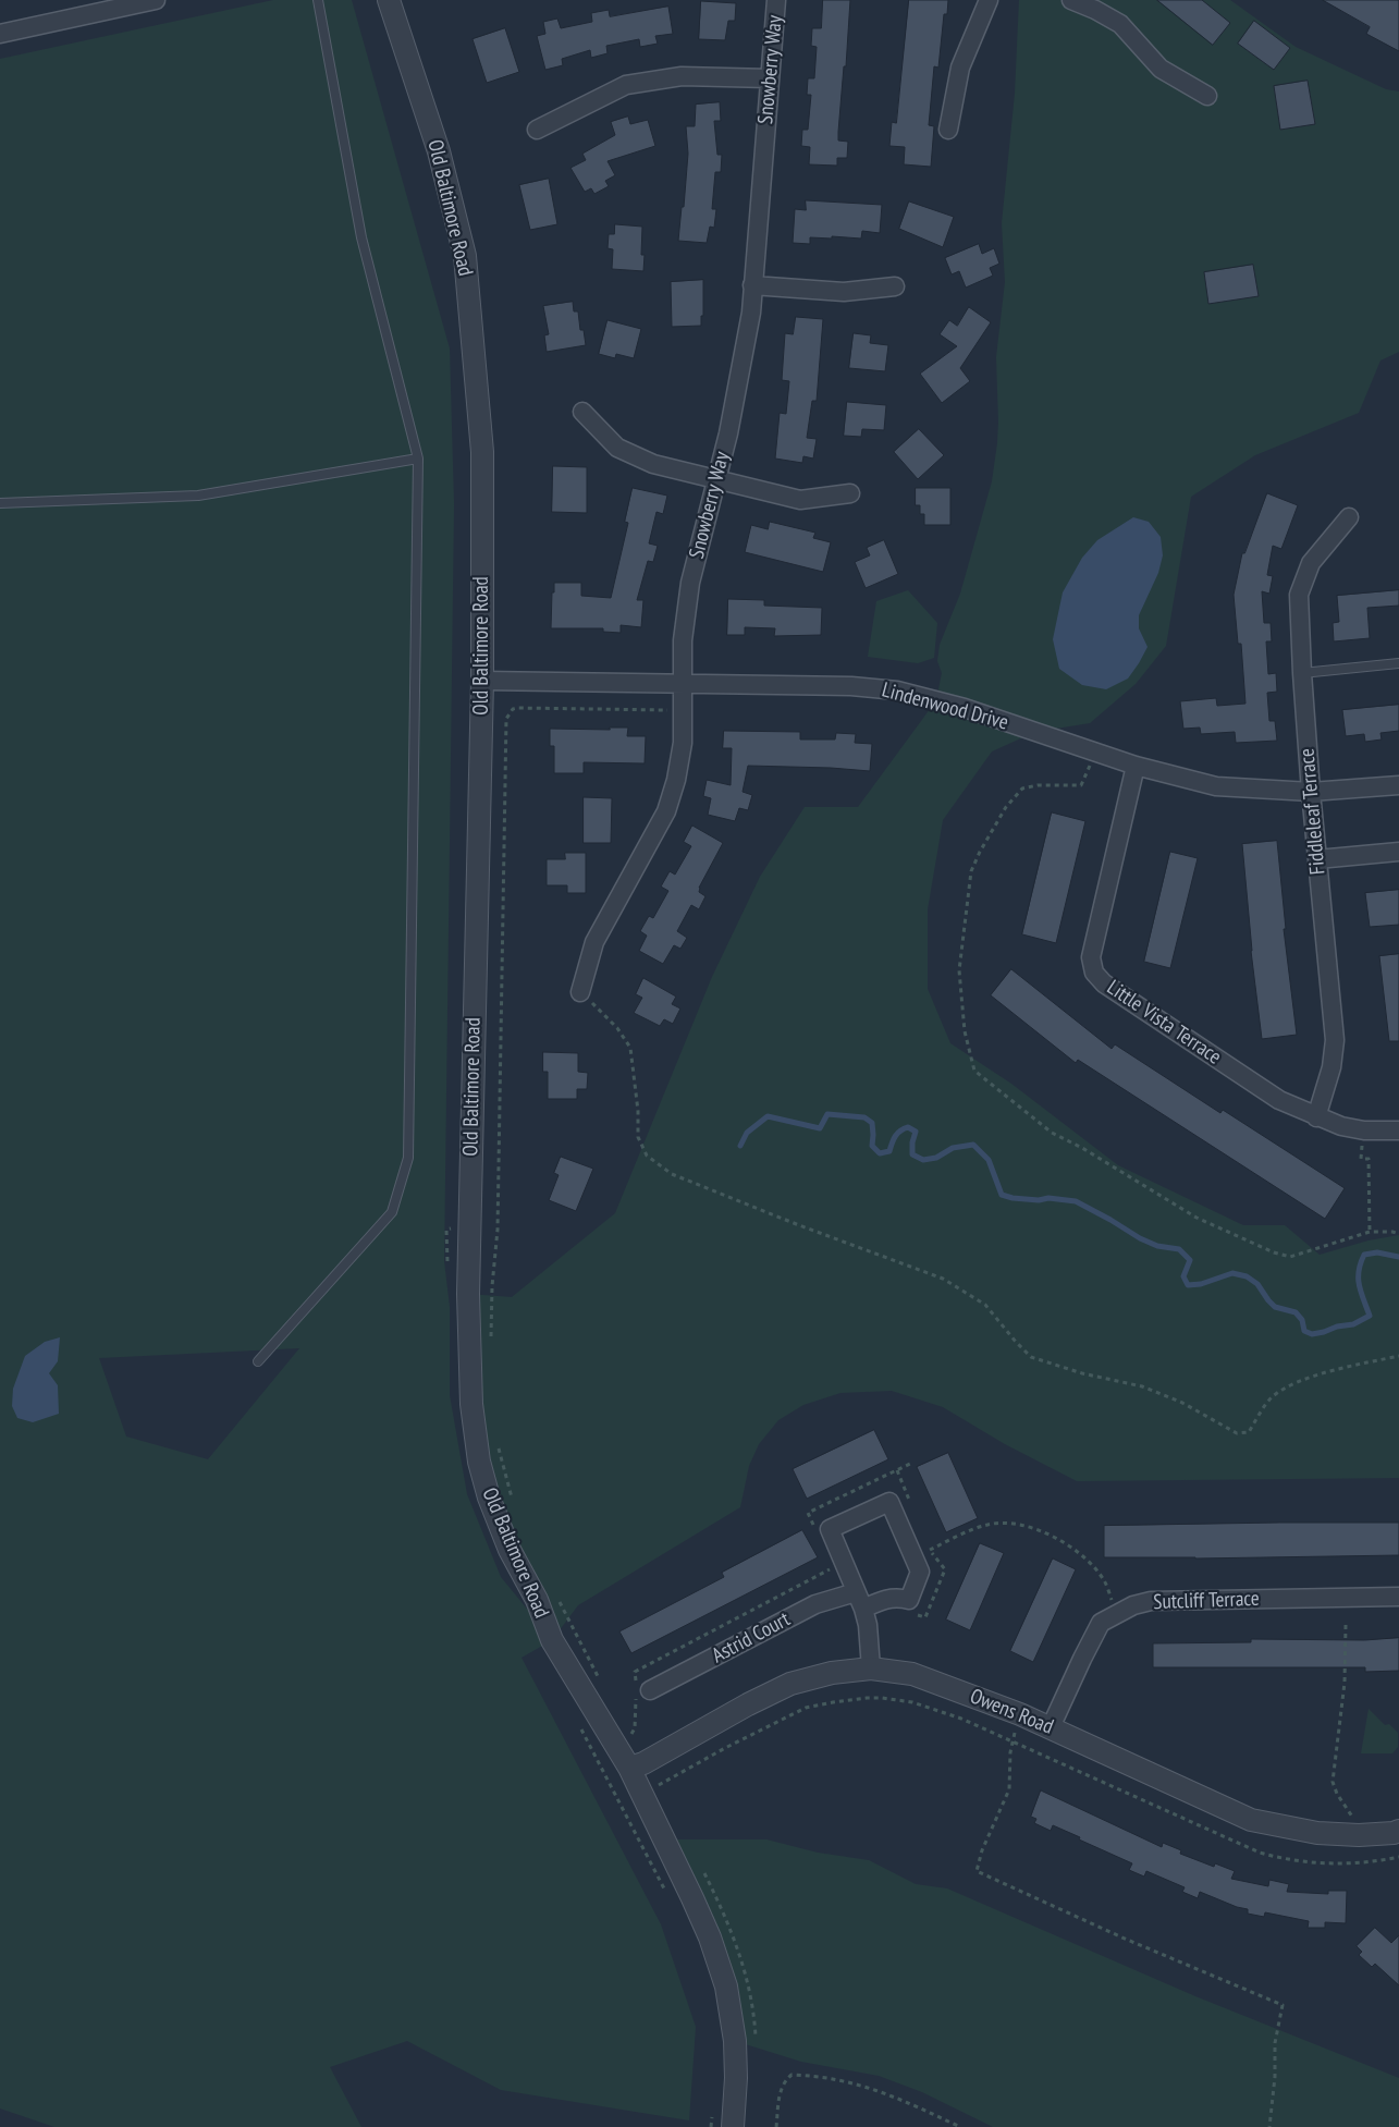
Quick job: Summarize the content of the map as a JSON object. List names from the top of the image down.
{
  "streets": {
    "street": [
      "Snowberry Way",
      "Old Baltimore Road",
      "Lindenwood Drive",
      "Fiddleleaf Terrace",
      "Little Vista Terrace",
      "Sutcliff Terrace",
      "Astrid Court",
      "Owens Road"
    ]
  },
  "crossings": [
    ["Snowberry Way", "Lindenwood Drive"],
    ["Old Baltimore Road", "Lindenwood Drive"],
    ["Old Baltimore Road", "Owens Road"],
    ["Lindenwood Drive", "Fiddleleaf Terrace"],
    ["Lindenwood Drive", "Little Vista Terrace"],
    ["Fiddleleaf Terrace", "Little Vista Terrace"],
    ["Sutcliff Terrace", "Owens Road"]
  ]
}
